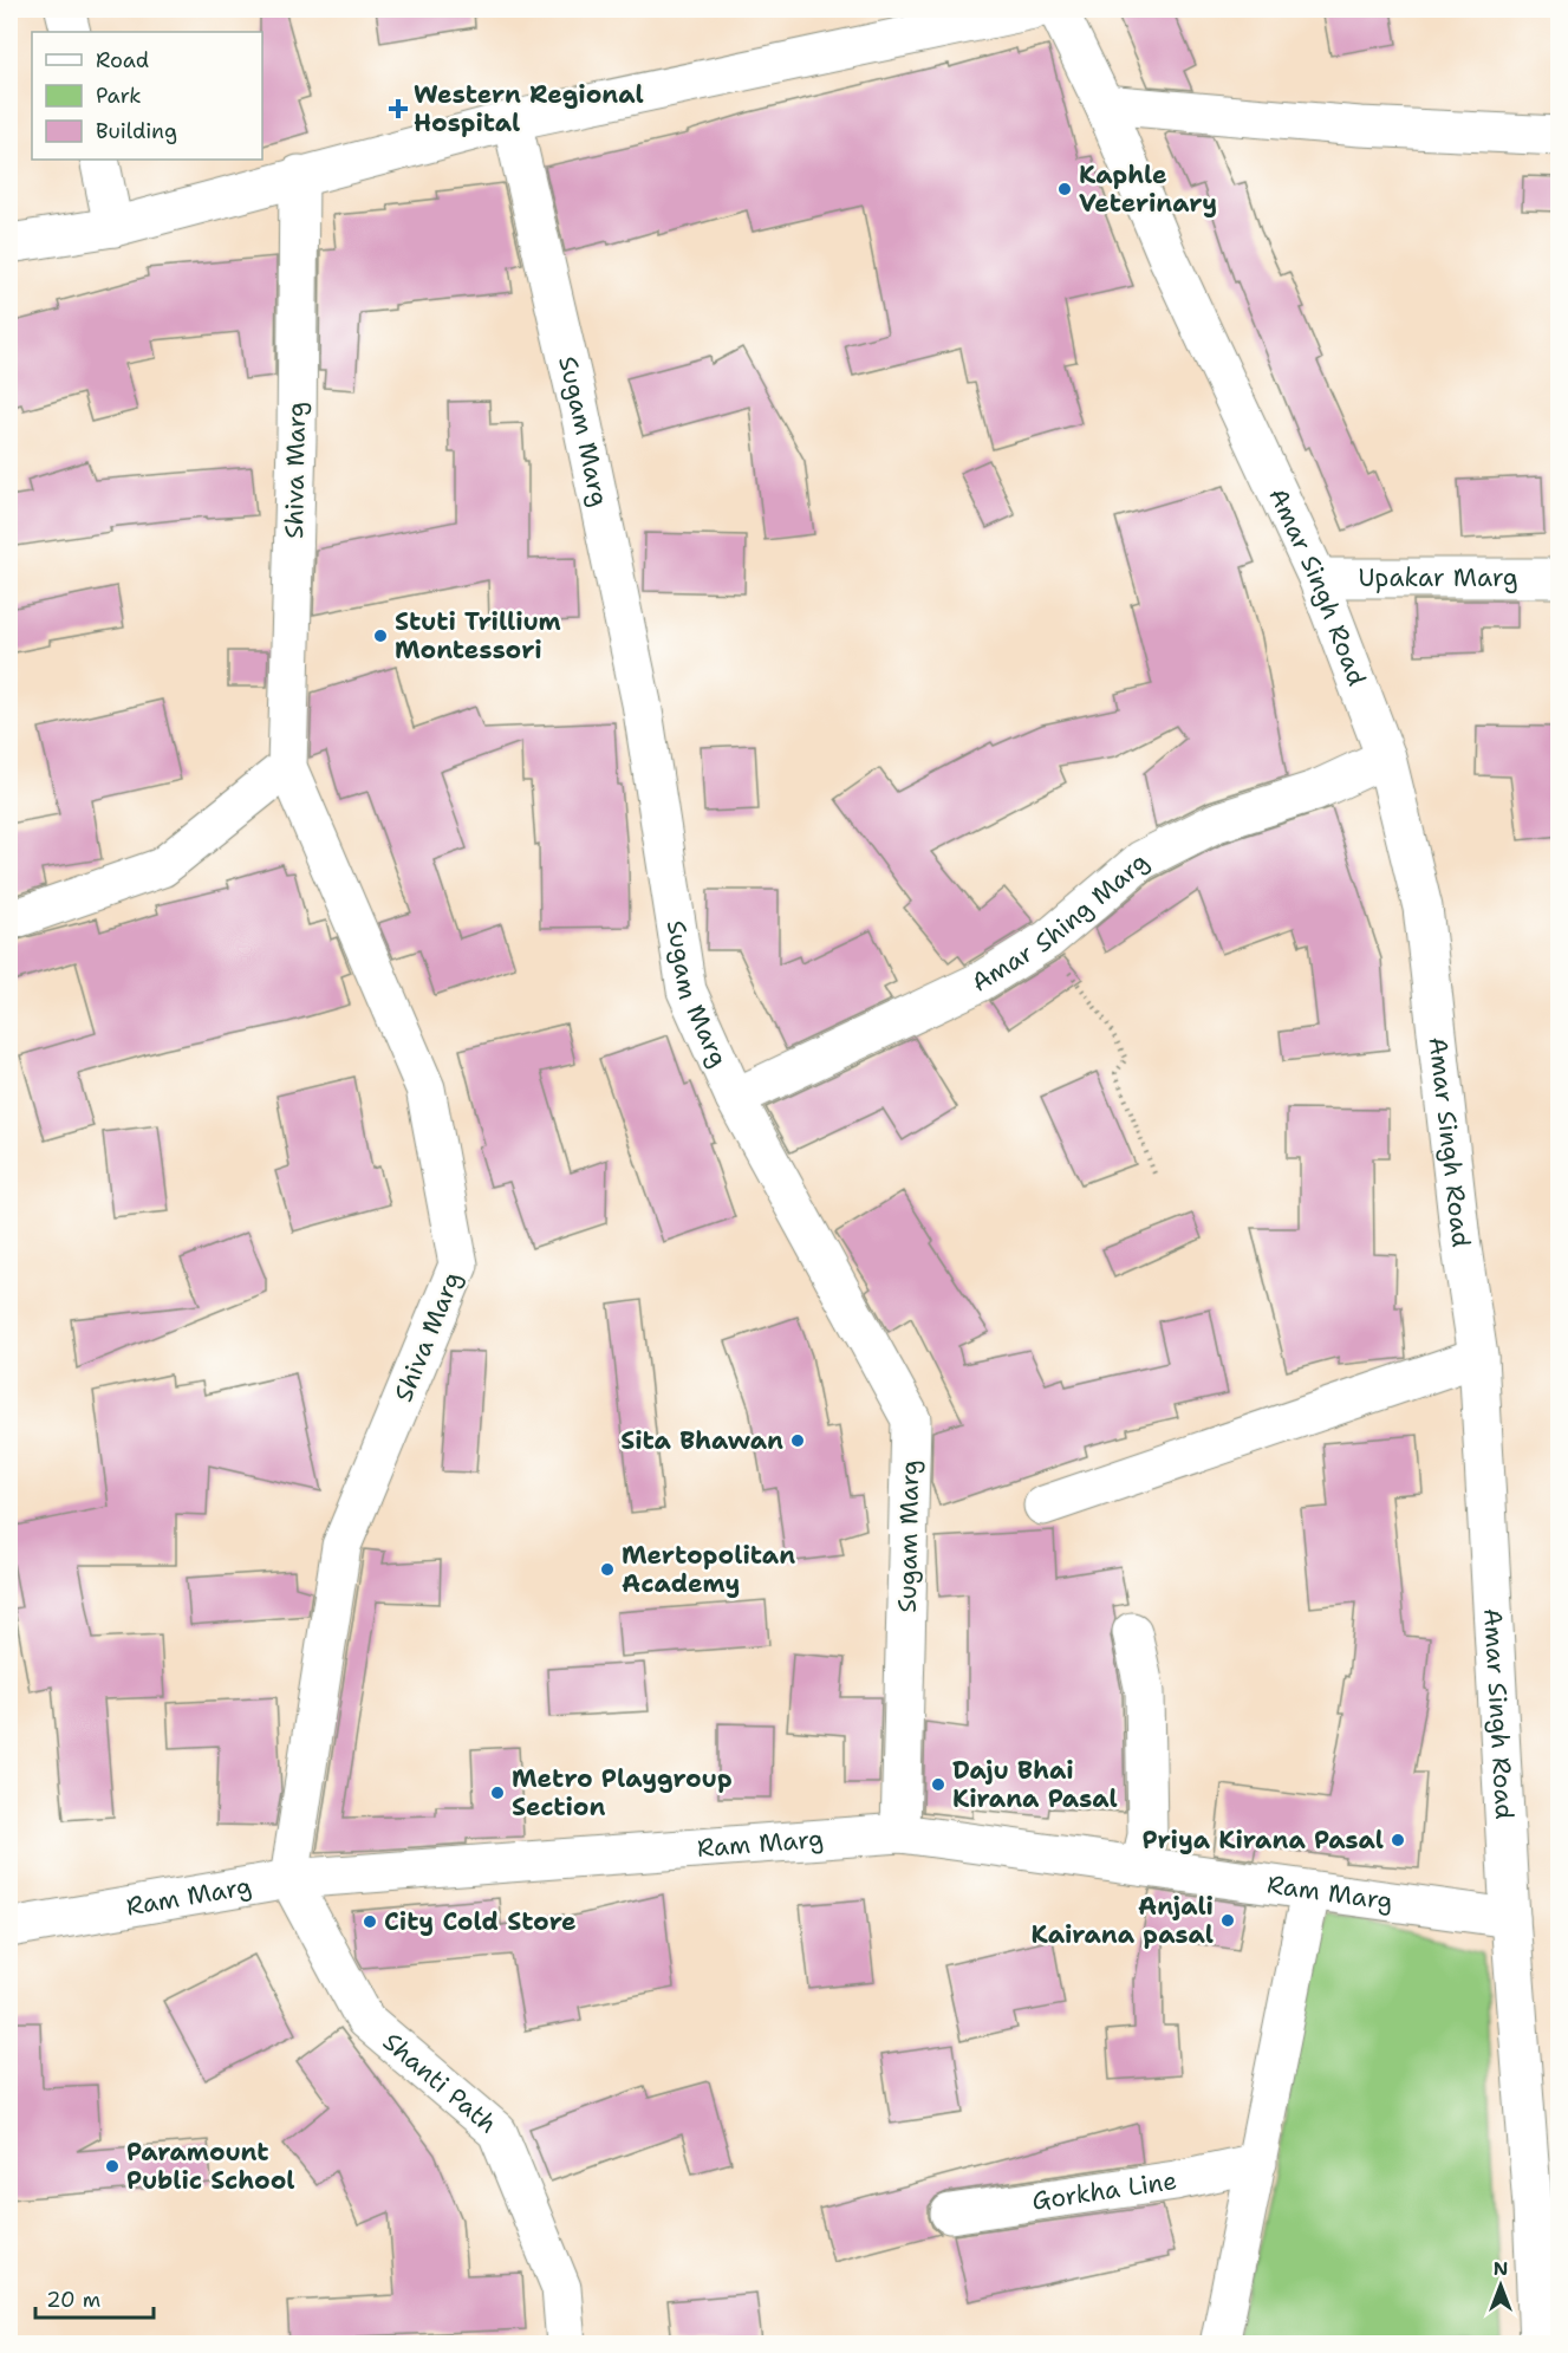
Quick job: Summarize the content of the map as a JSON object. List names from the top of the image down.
{
  "streets": {
    "street": [
      "Sugam Marg",
      "Shiva Marg",
      "Upakar Marg",
      "Amar Singh Road",
      "Amar Shing Marg",
      "Ram Marg",
      "Shanti Path",
      "Gorkha Line"
    ]
  },
  "crossings": [
    ["Sugam Marg", "Amar Shing Marg"],
    ["Sugam Marg", "Ram Marg"],
    ["Shiva Marg", "Ram Marg"],
    ["Shiva Marg", "Shanti Path"],
    ["Upakar Marg", "Amar Singh Road"],
    ["Amar Singh Road", "Amar Shing Marg"],
    ["Amar Singh Road", "Ram Marg"],
    ["Ram Marg", "Shanti Path"]
  ],
  "places": {
    "health": ["Western Regional Hospital"],
    "other": [
      "Kaphle Veterinary",
      "Stuti Trillium Montessori",
      "Sita Bhawan",
      "Mertopolitan Academy",
      "Daju Bhai Kirana Pasal",
      "Metro Playgroup Section",
      "Priya Kirana Pasal",
      "Anjali Kairana pasal",
      "City Cold Store",
      "Paramount Public School"
    ]
  },
  "legend": ["Road", "Park", "Building"],
  "scale_bar": "20 m",
  "north": "top"
}
